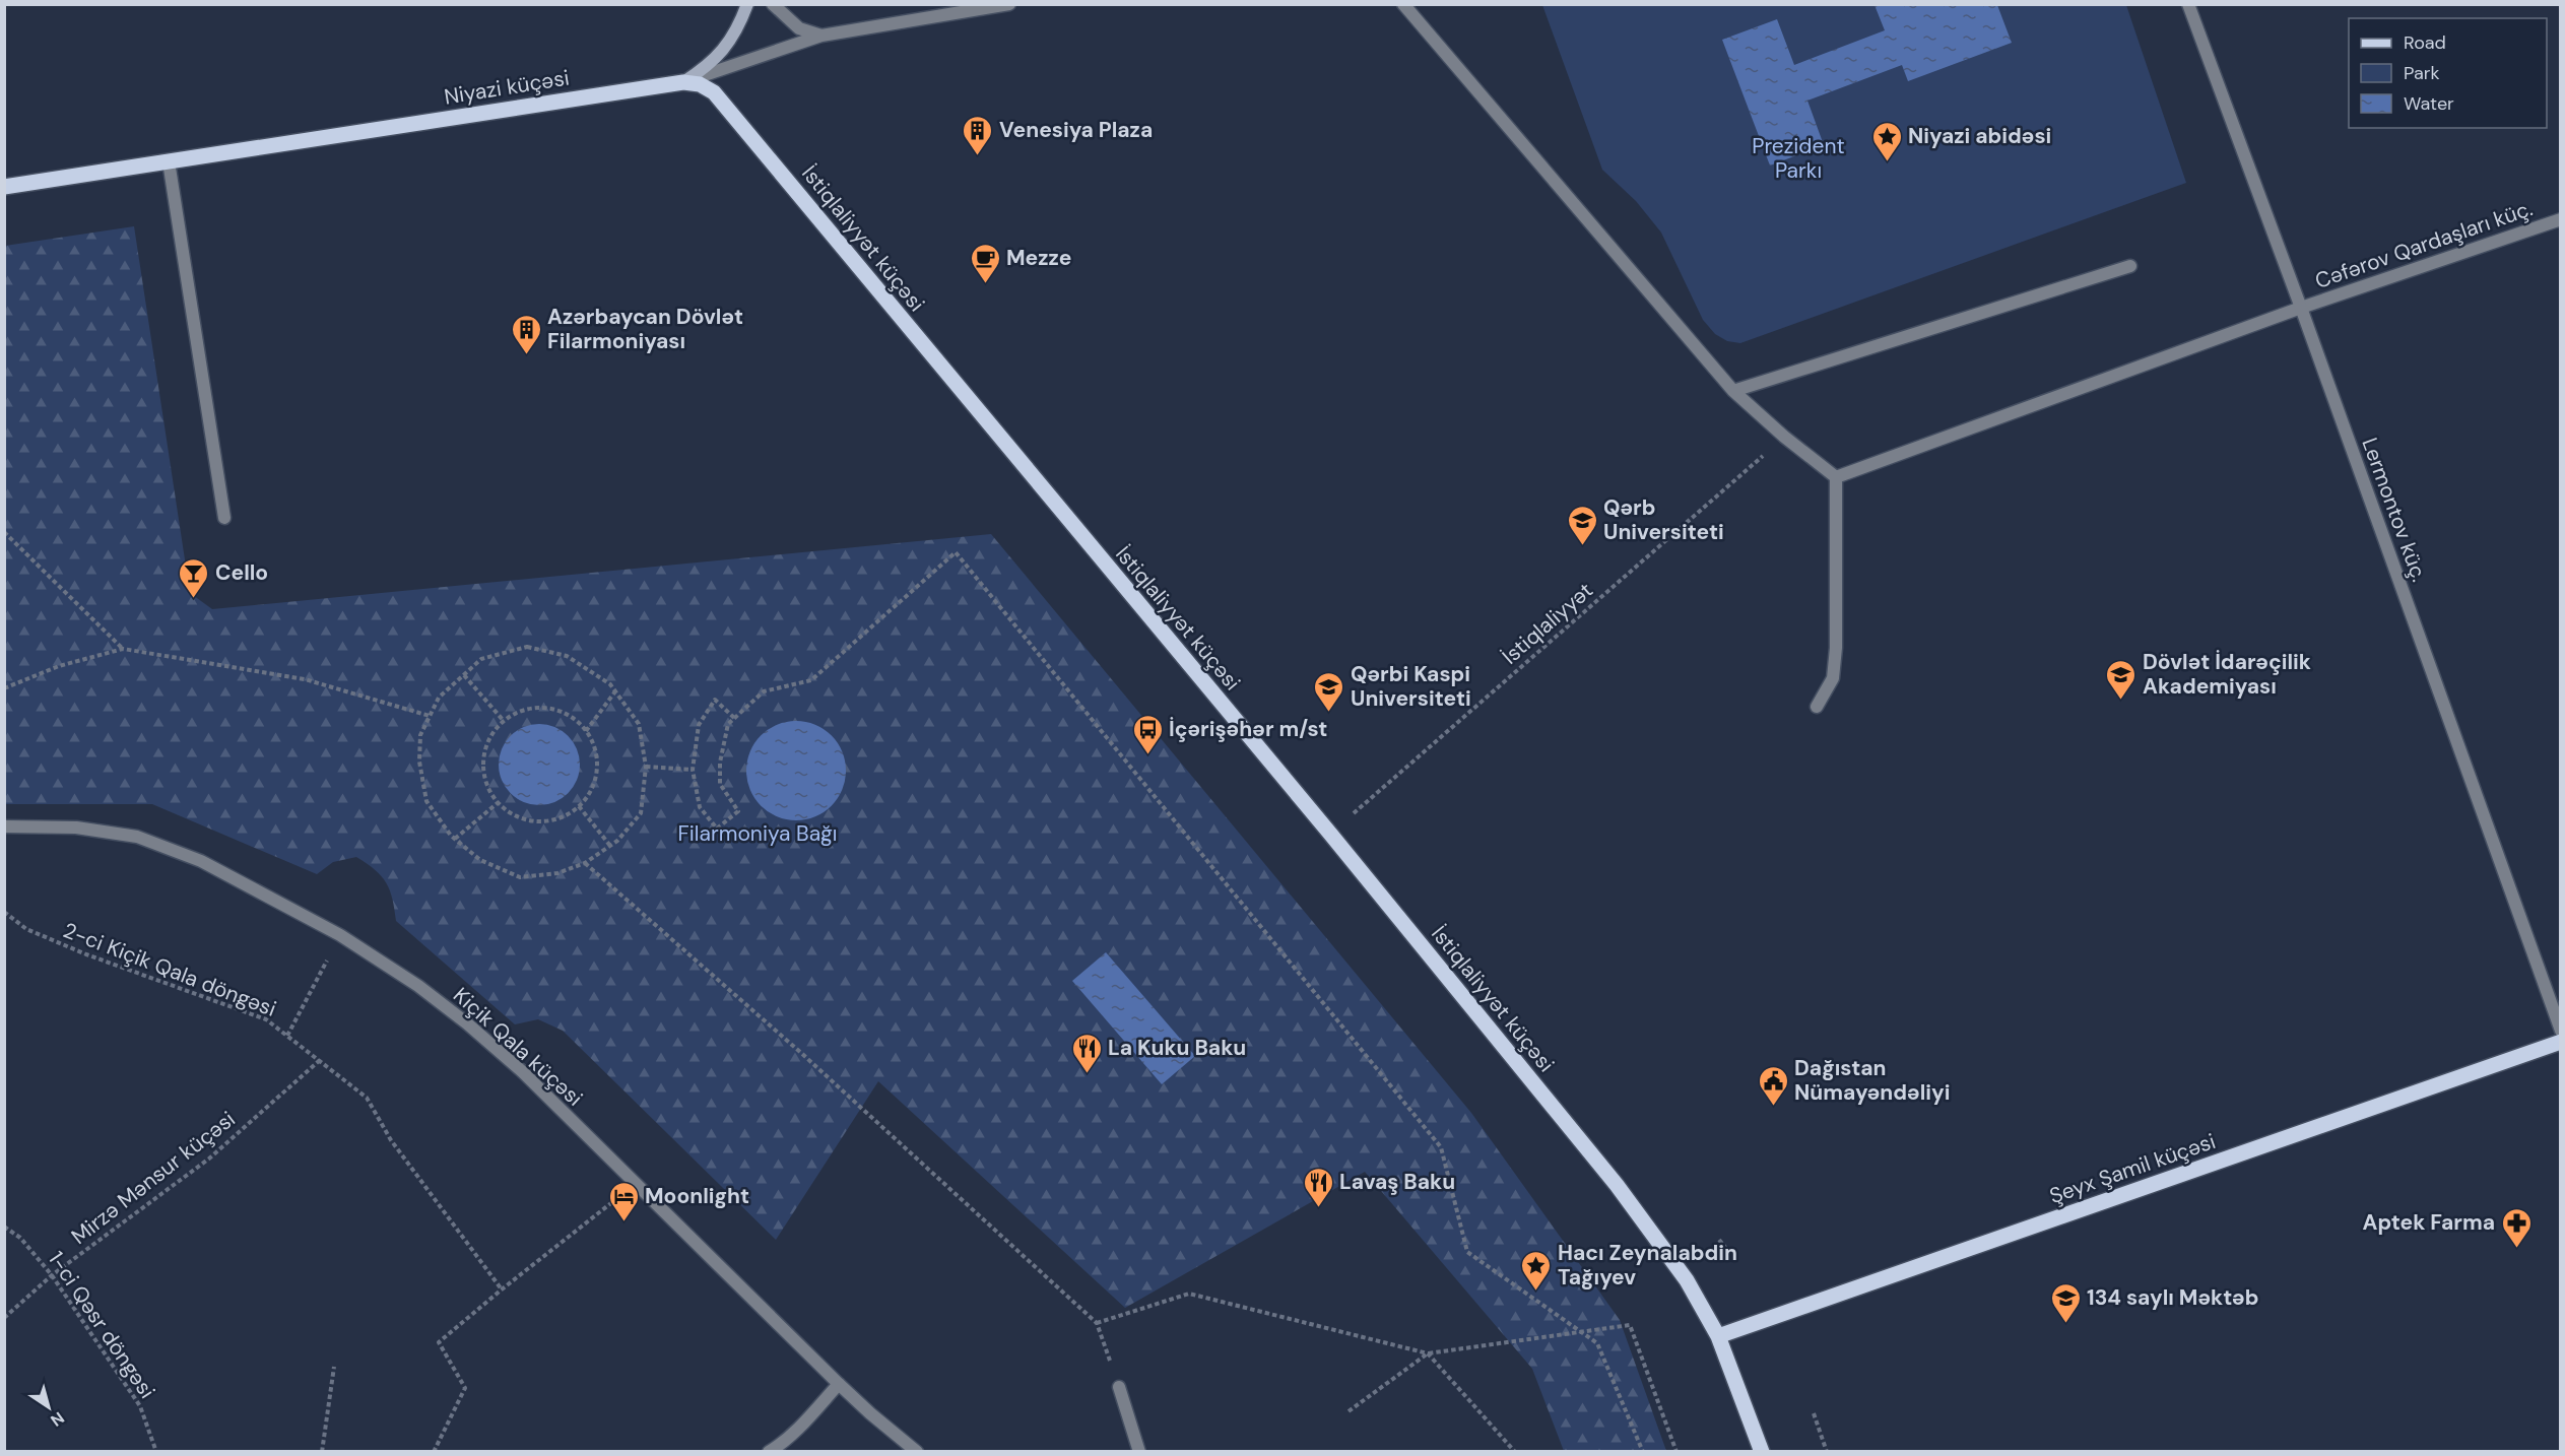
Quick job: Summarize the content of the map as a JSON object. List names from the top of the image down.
{
  "streets": {
    "main road": ["Niyazi küçəsi", "İstiqlaliyyət küçəsi", "Şeyx Şamil küçəsi"],
    "street": ["Cəfərov Qardaşları küç.", "Lermontov küç.", "Kiçik Qala küçəsi"],
    "path": [
      "İstiqlaliyyət",
      "2-ci Kiçik Qala döngəsi",
      "Mirzə Mənsur küçəsi",
      "1-ci Qəsr döngəsi"
    ]
  },
  "crossings": [
    ["Niyazi küçəsi", "İstiqlaliyyət küçəsi"],
    ["İstiqlaliyyət küçəsi", "İstiqlaliyyət"],
    ["İstiqlaliyyət küçəsi", "Şeyx Şamil küçəsi"],
    ["Cəfərov Qardaşları küç.", "Lermontov küç."],
    ["2-ci Kiçik Qala döngəsi", "Mirzə Mənsur küçəsi"],
    ["Mirzə Mənsur küçəsi", "1-ci Qəsr döngəsi"]
  ],
  "parks": ["Prezident Parkı", "Filarmoniya Bağı"],
  "places": {
    "building": ["Venesiya Plaza", "Azərbaycan Dövlət Filarmoniyası"],
    "place": ["Niyazi abidəsi", "Hacı Zeynalabdin Tağıyev"],
    "cafe": ["Mezze"],
    "school or university": [
      "Qərb Universiteti",
      "Dövlət İdarəçilik Akademiyası",
      "Qərbi Kaspi Universiteti",
      "134 saylı Məktəb"
    ],
    "bar": ["Cello"],
    "bus stop": ["İçərişəhər m/st"],
    "restaurant": ["La Kuku Baku", "Lavaş Baku"],
    "public building": ["Dağıstan Nümayəndəliyi"],
    "hotel": ["Moonlight"],
    "pharmacy": ["Aptek Farma"]
  },
  "legend": ["Road", "Park", "Water"],
  "north": "bottom right"
}
